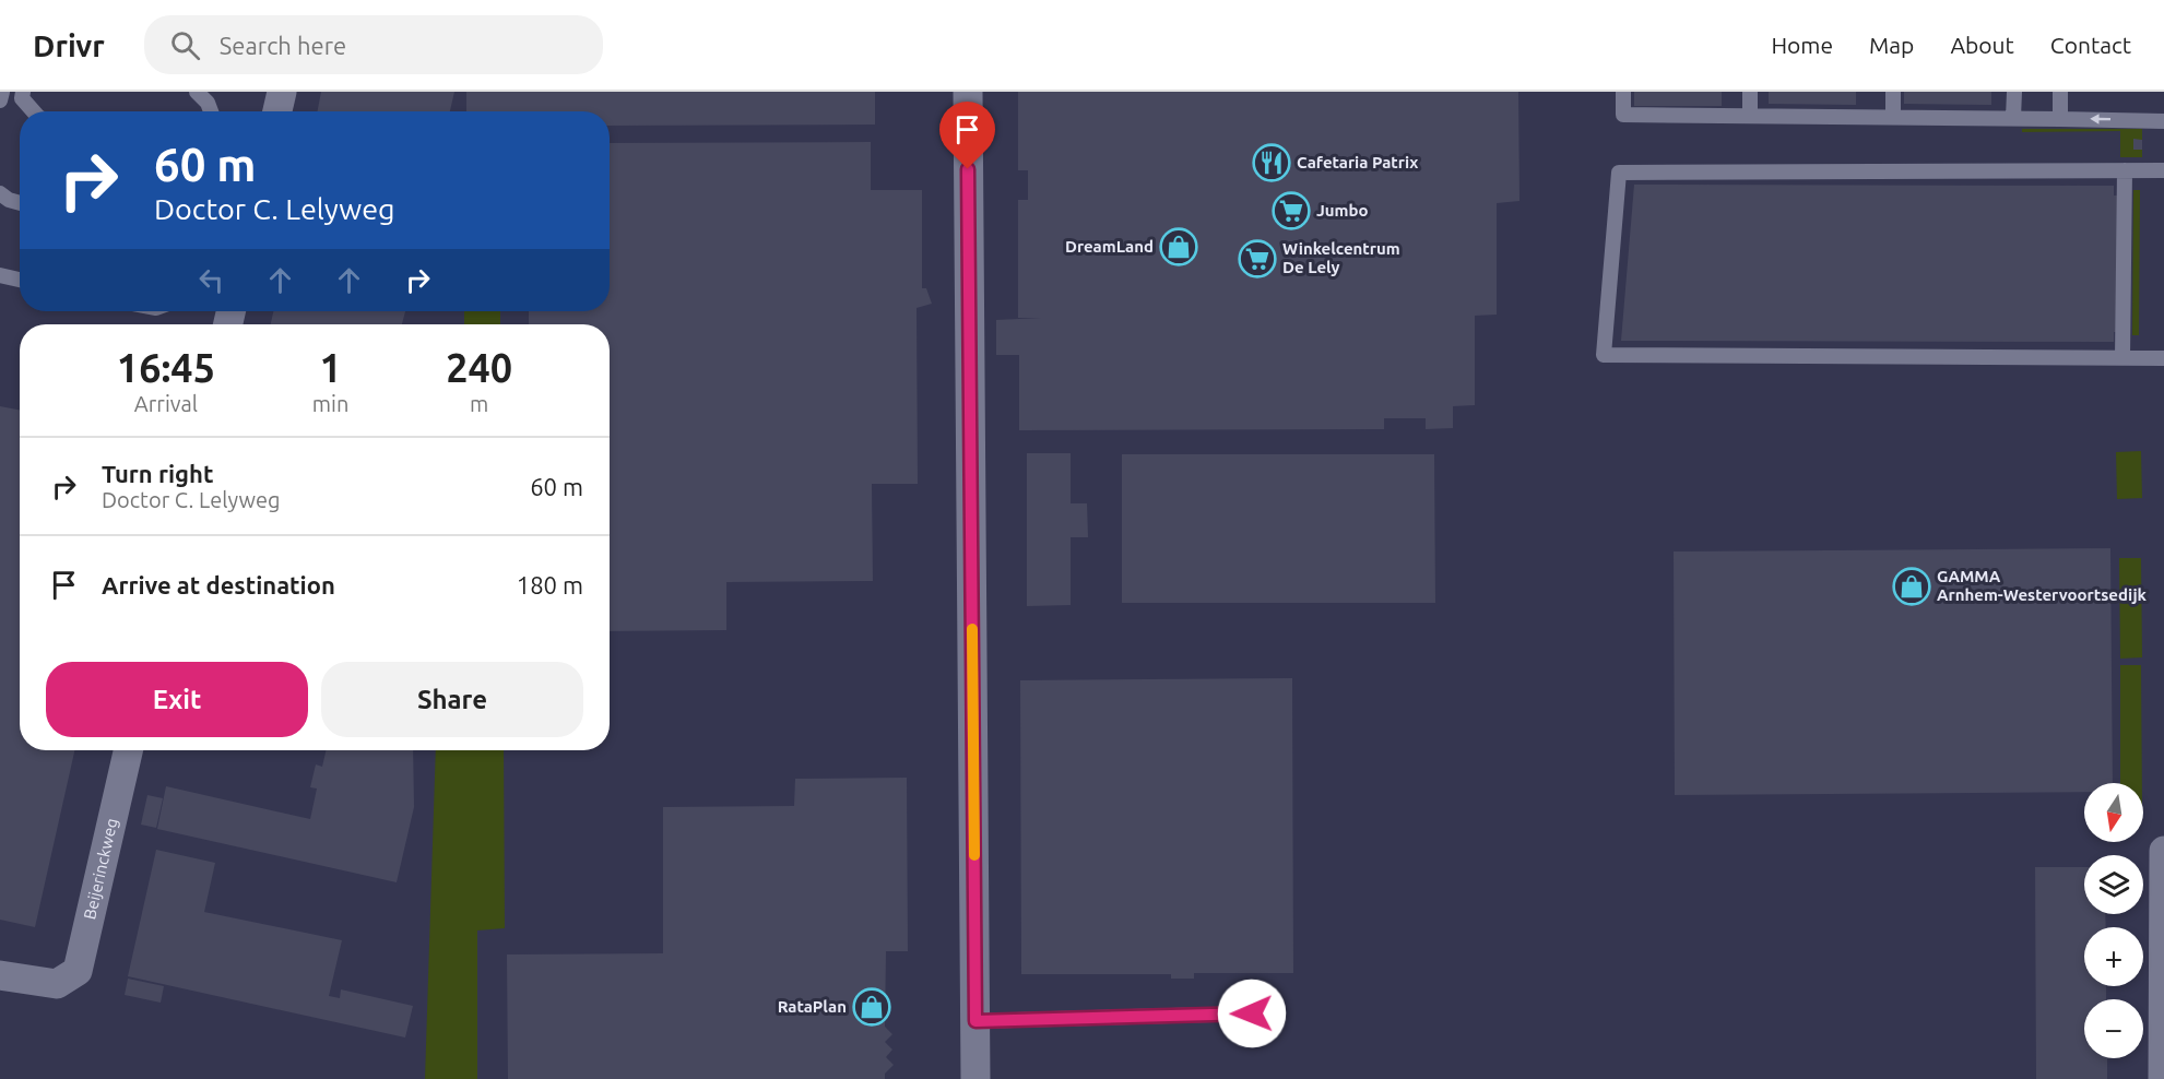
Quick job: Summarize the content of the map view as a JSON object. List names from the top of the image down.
{
  "streets": {
    "street": ["Beijerinckweg"]
  },
  "places": {
    "restaurant": ["Cafetaria Patrix"],
    "supermarket": ["Jumbo", "Winkelcentrum De Lely"],
    "shop": ["DreamLand", "GAMMA Arnhem-Westervoortsedijk", "RataPlan"]
  },
  "north": "bottom",
  "page": {
    "header": "Drivr",
    "search": "Search here",
    "nav": [
      "Home",
      "Map",
      "About",
      "Contact"
    ],
    "turn": ["60 m", "Doctor C. Lelyweg"],
    "eta": [
      "16:45",
      "Arrival",
      "1",
      "min",
      "240",
      "m"
    ],
    "list": [
      {
        "name": "Turn right",
        "note": "Doctor C. Lelyweg",
        "value": "60 m"
      },
      {
        "name": "Arrive at destination",
        "value": "180 m"
      }
    ],
    "buttons": ["Exit", "Share"],
    "map_buttons": ["+", "−"]
  }
}
